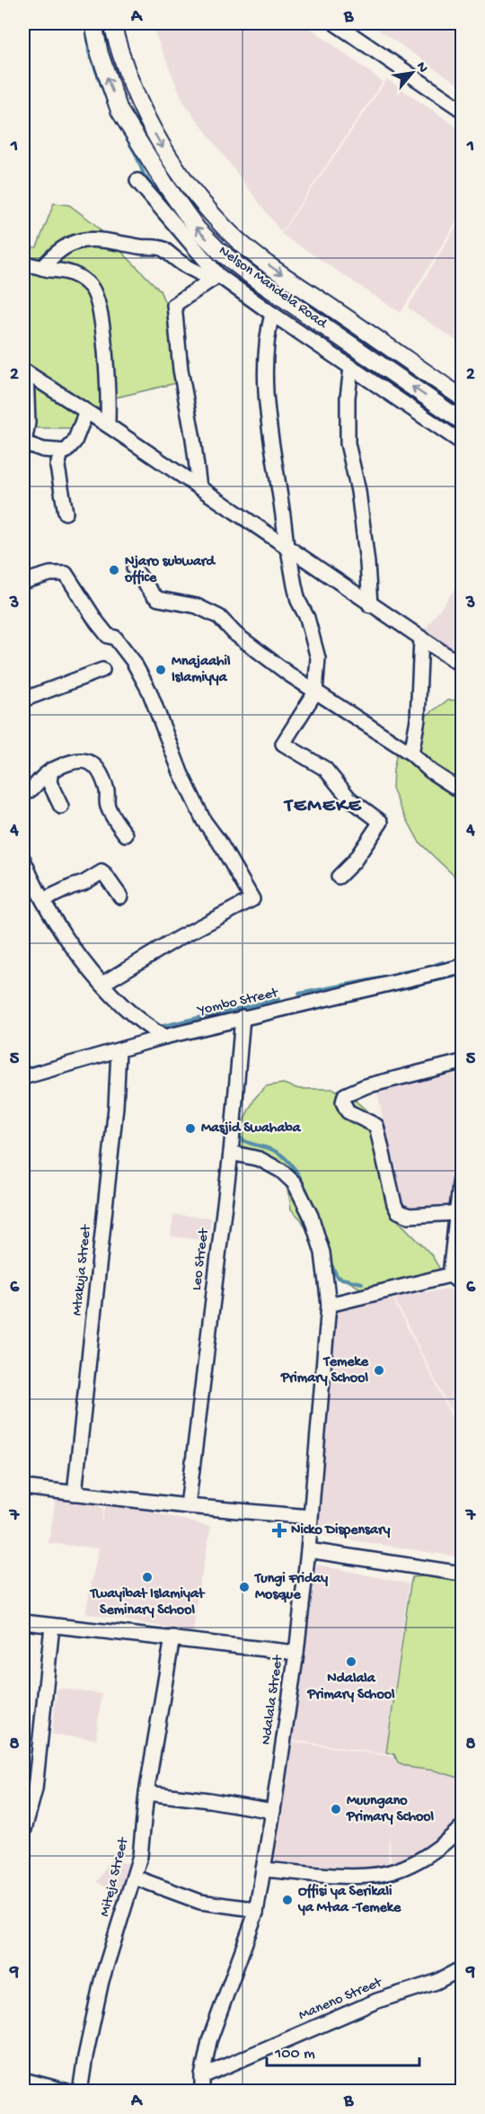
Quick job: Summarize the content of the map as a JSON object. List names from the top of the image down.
{
  "streets": {
    "main road": ["Nelson Mandela Road"],
    "street": [
      "Yombo Street",
      "Leo Street",
      "Mtakuja Street",
      "Ndalala Street",
      "Miteja Street",
      "Maneno Street"
    ]
  },
  "crossings": [
    ["Yombo Street", "Leo Street"],
    ["Yombo Street", "Mtakuja Street"],
    ["Leo Street", "Ndalala Street"],
    ["Ndalala Street", "Maneno Street"]
  ],
  "districts": ["TEMEKE"],
  "places": {
    "other": [
      "Njaro subward office",
      "Mnajaahil Islamiyya",
      "Masjid Swahaba",
      "Temeke Primary School",
      "Twayibat Islamiyat Seminary School",
      "Tungi Friday Mosque",
      "Ndalala Primary School",
      "Muungano Primary School",
      "Offisi ya Serikali ya Mtaa -Temeke"
    ],
    "health": ["Nicko Dispensary"]
  },
  "scale_bar": "100 m",
  "north": "top right",
  "grid": {
    "columns": ["A", "B"],
    "rows": [
      "1",
      "2",
      "3",
      "4",
      "5",
      "6",
      "7",
      "8",
      "9"
    ]
  }
}
